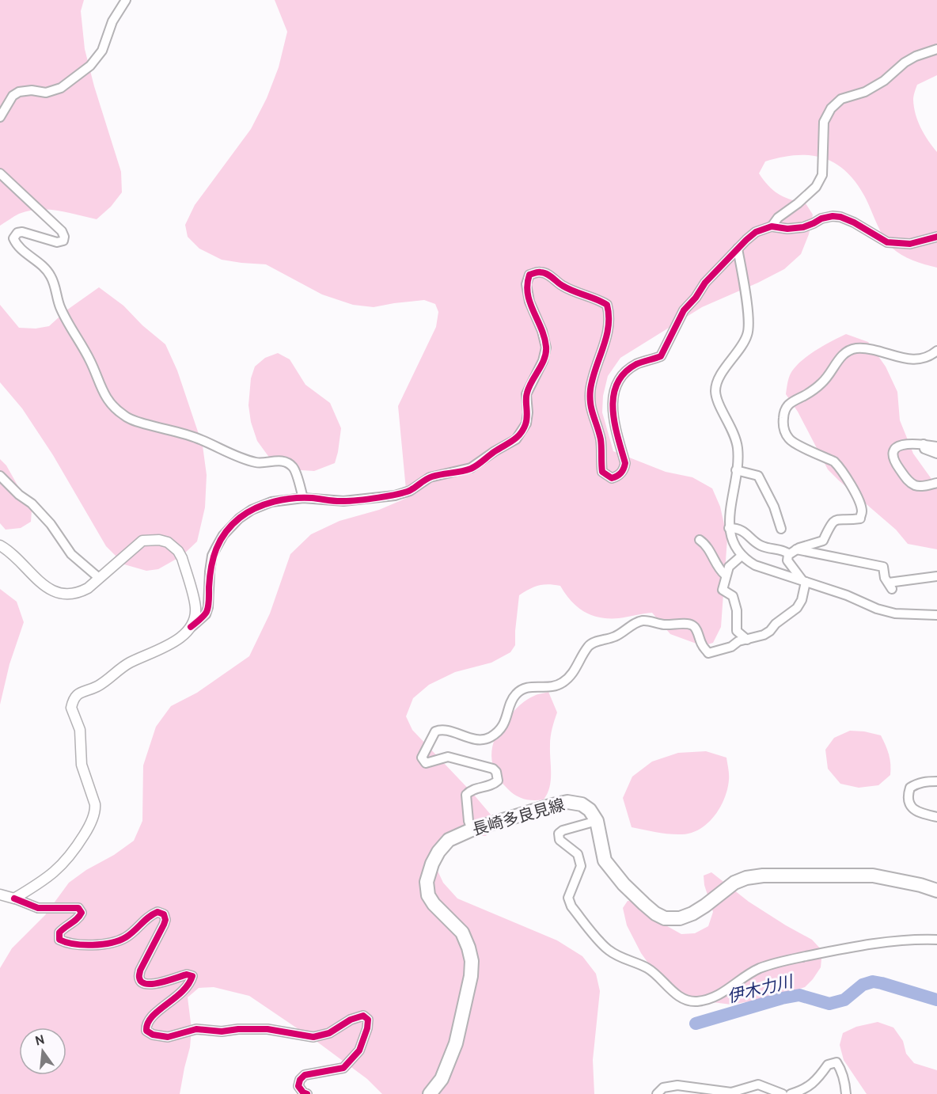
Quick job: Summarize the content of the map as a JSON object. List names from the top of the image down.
{
  "streets": {
    "main road": ["長崎多良見線"]
  },
  "water": ["伊木力川"],
  "north": "top"
}
